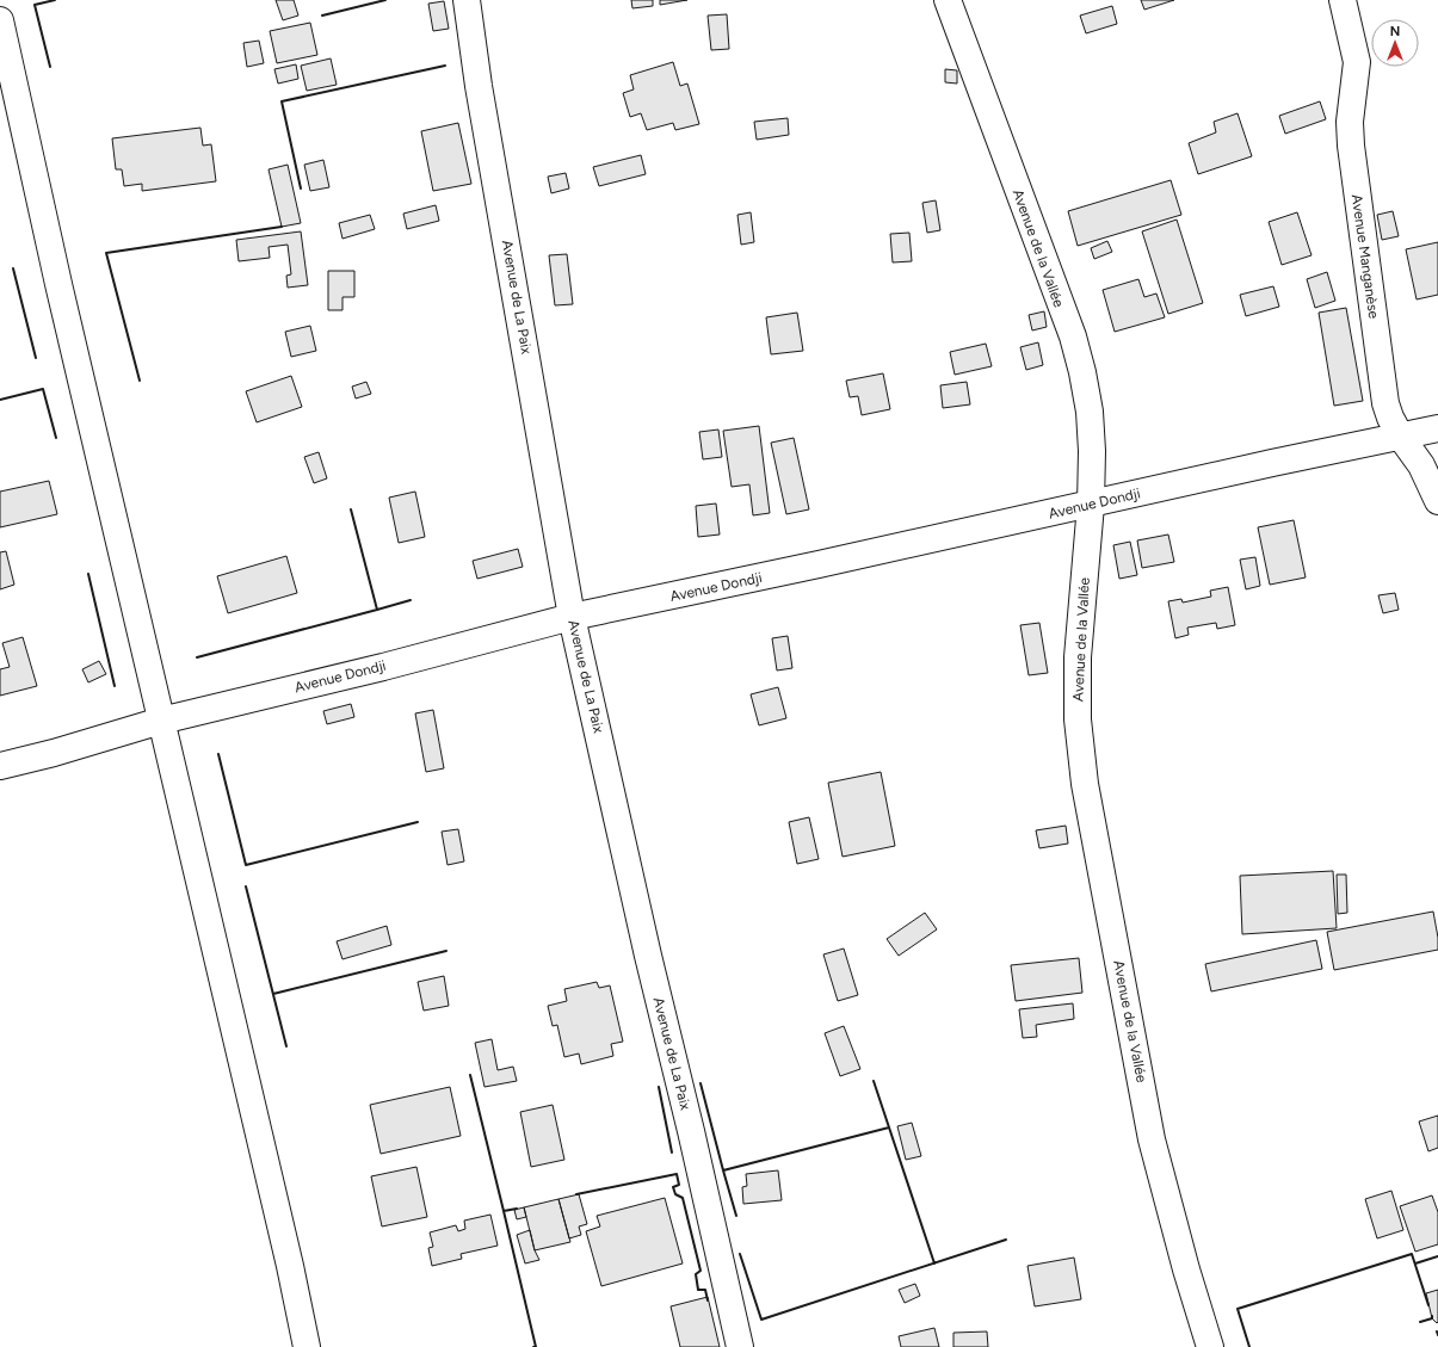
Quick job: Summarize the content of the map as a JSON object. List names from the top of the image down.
{
  "streets": {
    "street": [
      "Avenue de la Vallée",
      "Avenue Manganèse",
      "Avenue de La Paix",
      "Avenue Dondji"
    ]
  },
  "crossings": [
    ["Avenue de la Vallée", "Avenue Dondji"],
    ["Avenue Manganèse", "Avenue Dondji"],
    ["Avenue de La Paix", "Avenue Dondji"]
  ],
  "north": "top"
}
